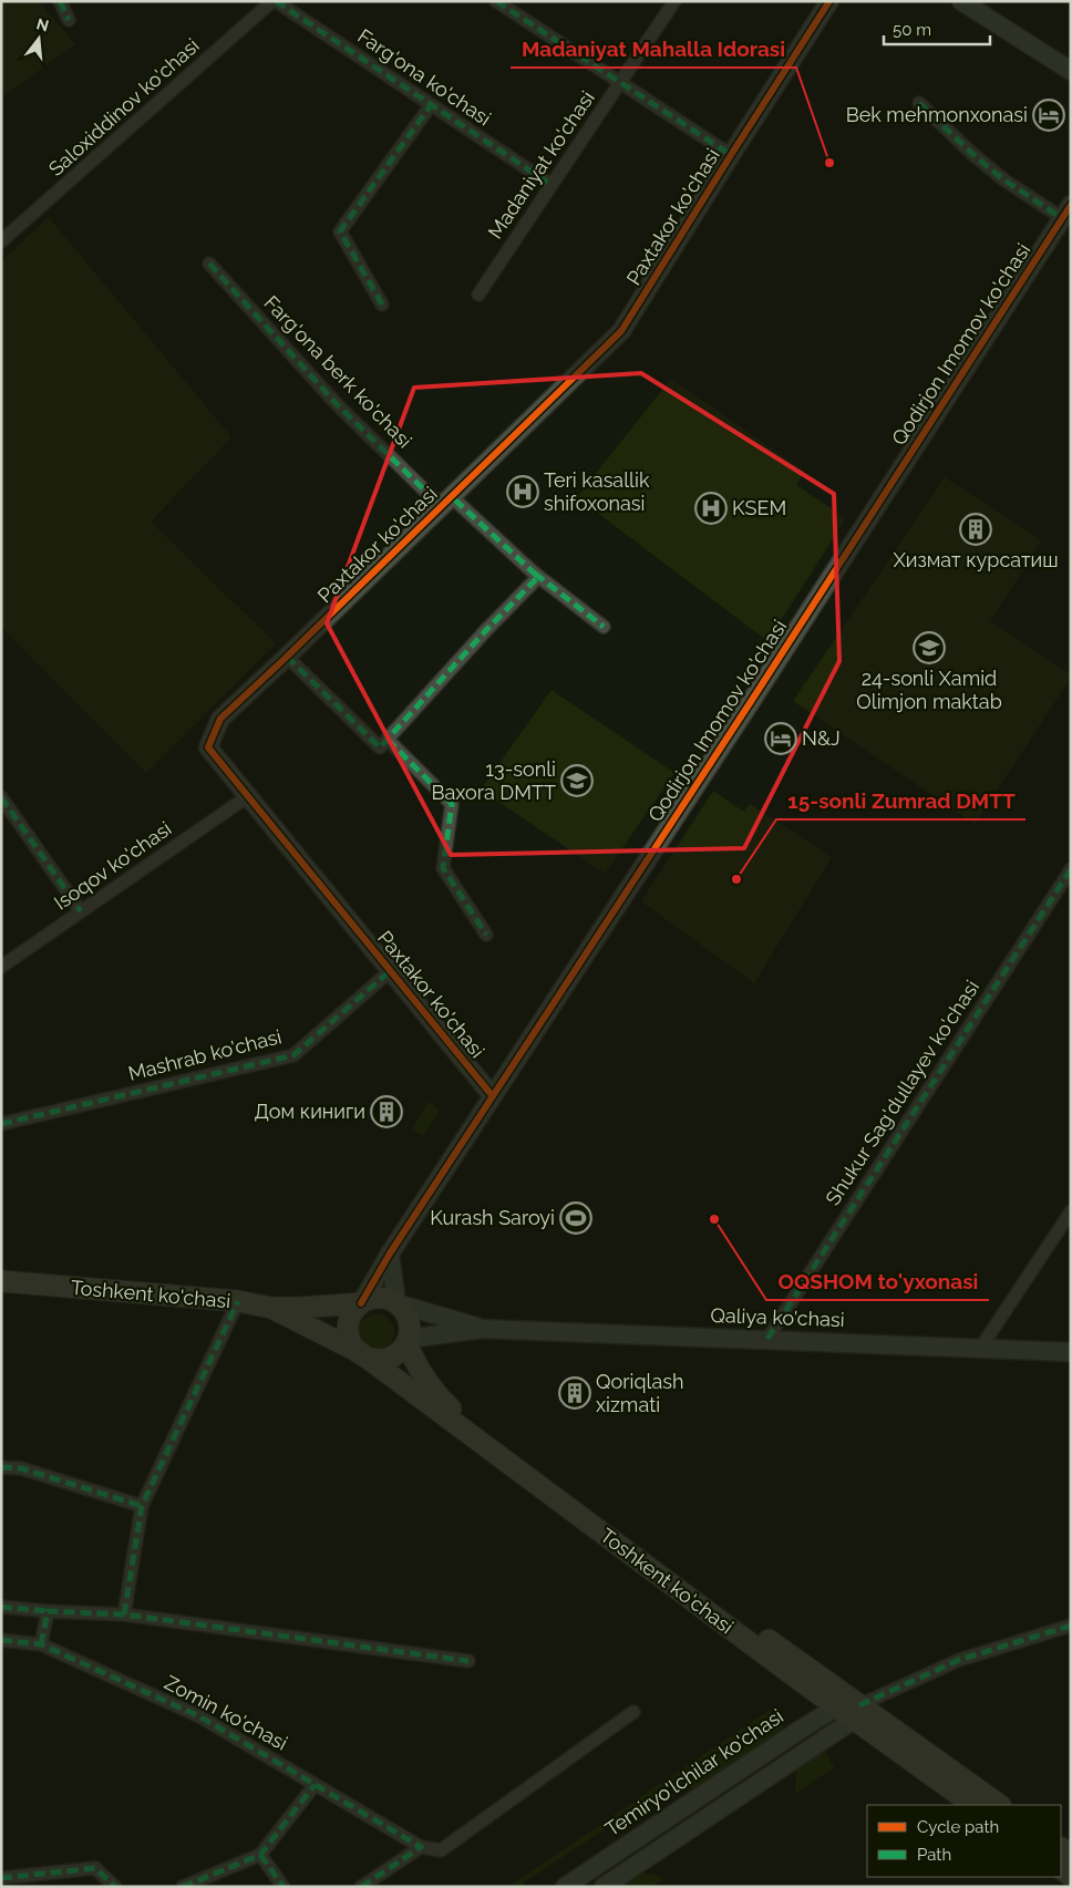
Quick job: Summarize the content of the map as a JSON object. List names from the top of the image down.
{
  "streets": {
    "main road": ["Toshkent ko'chasi"],
    "street": [
      "Farg'ona ko'chasi",
      "Saloxiddinov ko'chasi",
      "Madaniyat ko'chasi",
      "Paxtakor ko'chasi",
      "Qodirjon Imomov ko'chasi",
      "Farg'ona berk ko'chasi",
      "Isoqov ko'chasi",
      "Mashrab ko'chasi",
      "Shukur Sag'dullayev ko'chasi",
      "Qaliya ko'chasi",
      "Zomin ko'chasi",
      "Temiryo'lchilar ko'chasi"
    ]
  },
  "crossings": [
    ["Farg'ona ko'chasi", "Saloxiddinov ko'chasi"],
    ["Farg'ona ko'chasi", "Madaniyat ko'chasi"],
    ["Paxtakor ko'chasi", "Qodirjon Imomov ko'chasi"],
    ["Paxtakor ko'chasi", "Farg'ona berk ko'chasi"],
    ["Paxtakor ko'chasi", "Isoqov ko'chasi"],
    ["Paxtakor ko'chasi", "Mashrab ko'chasi"],
    ["Qodirjon Imomov ko'chasi", "Toshkent ko'chasi"],
    ["Shukur Sag'dullayev ko'chasi", "Qaliya ko'chasi"],
    ["Toshkent ko'chasi", "Temiryo'lchilar ko'chasi"]
  ],
  "places": {
    "hotel": ["Bek mehmonxonasi", "N&J"],
    "other": ["Madaniyat Mahalla Idorasi", "15-sonli Zumrad DMTT", "OQSHOM to'yxonasi"],
    "hospital": ["Teri kasallik shifoxonasi", "KSEM"],
    "building": ["Хизмат курсатиш", "Дом киниги", "Qoriqlash xizmati"],
    "school or university": ["24-sonli Xamid Olimjon maktab", "13-sonli Baxora DMTT"],
    "sports": ["Kurash Saroyi"]
  },
  "legend": ["Cycle path", "Path"],
  "scale_bar": "50 m",
  "north": "top"
}
